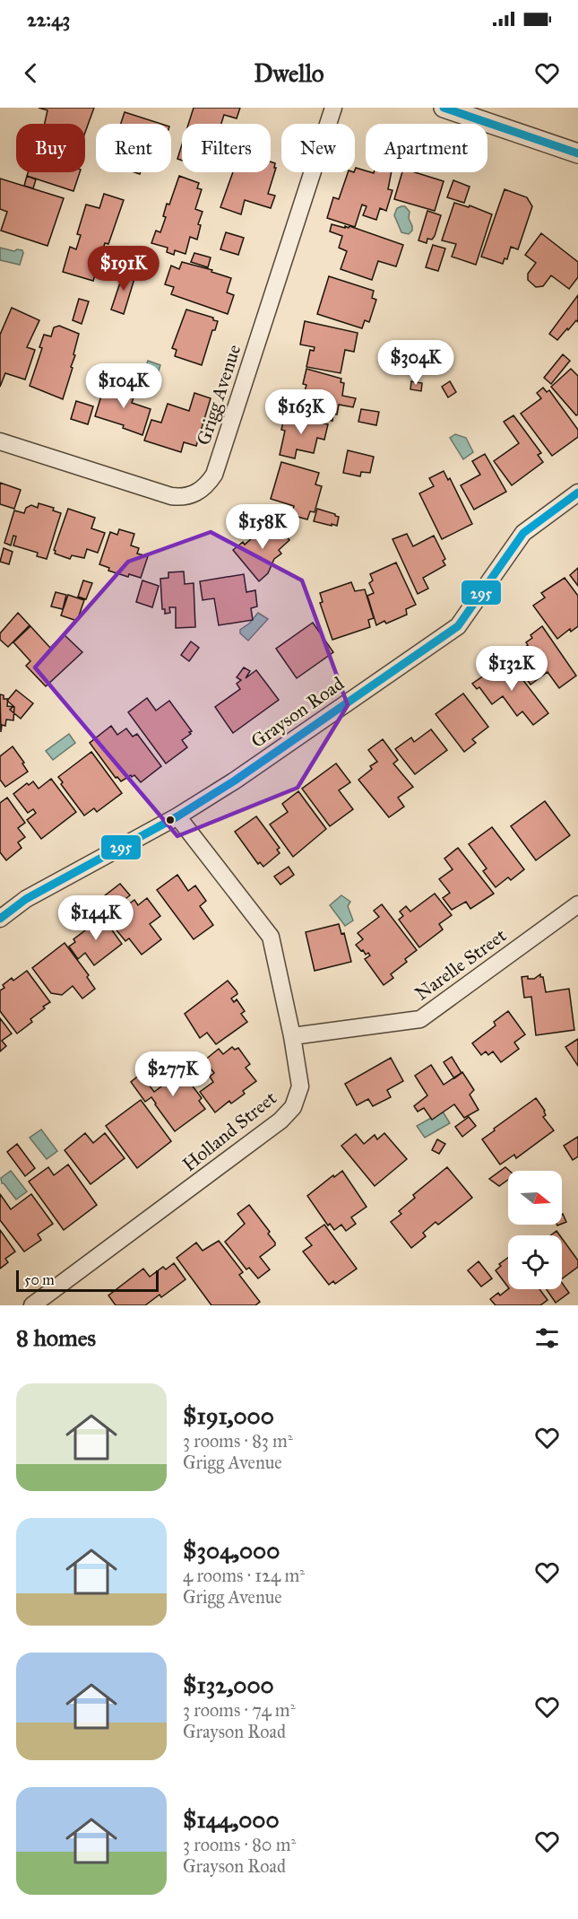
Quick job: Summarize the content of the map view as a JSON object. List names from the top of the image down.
{
  "streets": {
    "street": [
      "Grigg Avenue",
      "Grayson Road",
      "Narelle Street",
      "Holland Street"
    ]
  },
  "crossings": [
    ["Grayson Road", "Holland Street"],
    ["Narelle Street", "Holland Street"]
  ],
  "lines": ["transit line 295"],
  "scale_bar": "50 m",
  "north": "right",
  "page": {
    "status": "22:43",
    "header": "Dwello",
    "chip": [
      "Buy",
      "Rent",
      "Filters",
      "New",
      "Apartment"
    ],
    "price": [
      "$191K",
      "$304K",
      "$104K",
      "$163K",
      "$158K",
      "$132K",
      "$144K",
      "$277K"
    ],
    "scale": "50 m",
    "heading": "8 homes",
    "list": [
      {
        "name": "$191,000",
        "note": "3 rooms · 83 m² · Grigg Avenue"
      },
      {
        "name": "$304,000",
        "note": "4 rooms · 124 m² · Grigg Avenue"
      },
      {
        "name": "$132,000",
        "note": "3 rooms · 74 m² · Grayson Road"
      },
      {
        "name": "$144,000",
        "note": "3 rooms · 80 m² · Grayson Road"
      }
    ]
  }
}
